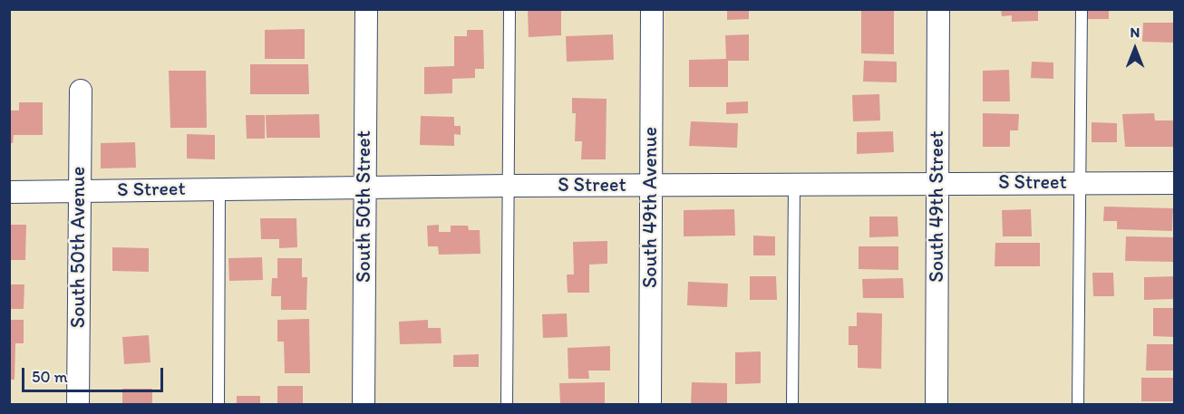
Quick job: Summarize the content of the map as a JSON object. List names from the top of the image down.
{
  "streets": {
    "street": [
      "S Street",
      "South 50th Street",
      "South 49th Street",
      "South 49th Avenue",
      "South 50th Avenue"
    ]
  },
  "crossings": [
    ["S Street", "South 50th Street"],
    ["S Street", "South 49th Street"],
    ["S Street", "South 49th Avenue"],
    ["S Street", "South 50th Avenue"]
  ],
  "scale_bar": "50 m",
  "north": "top"
}
